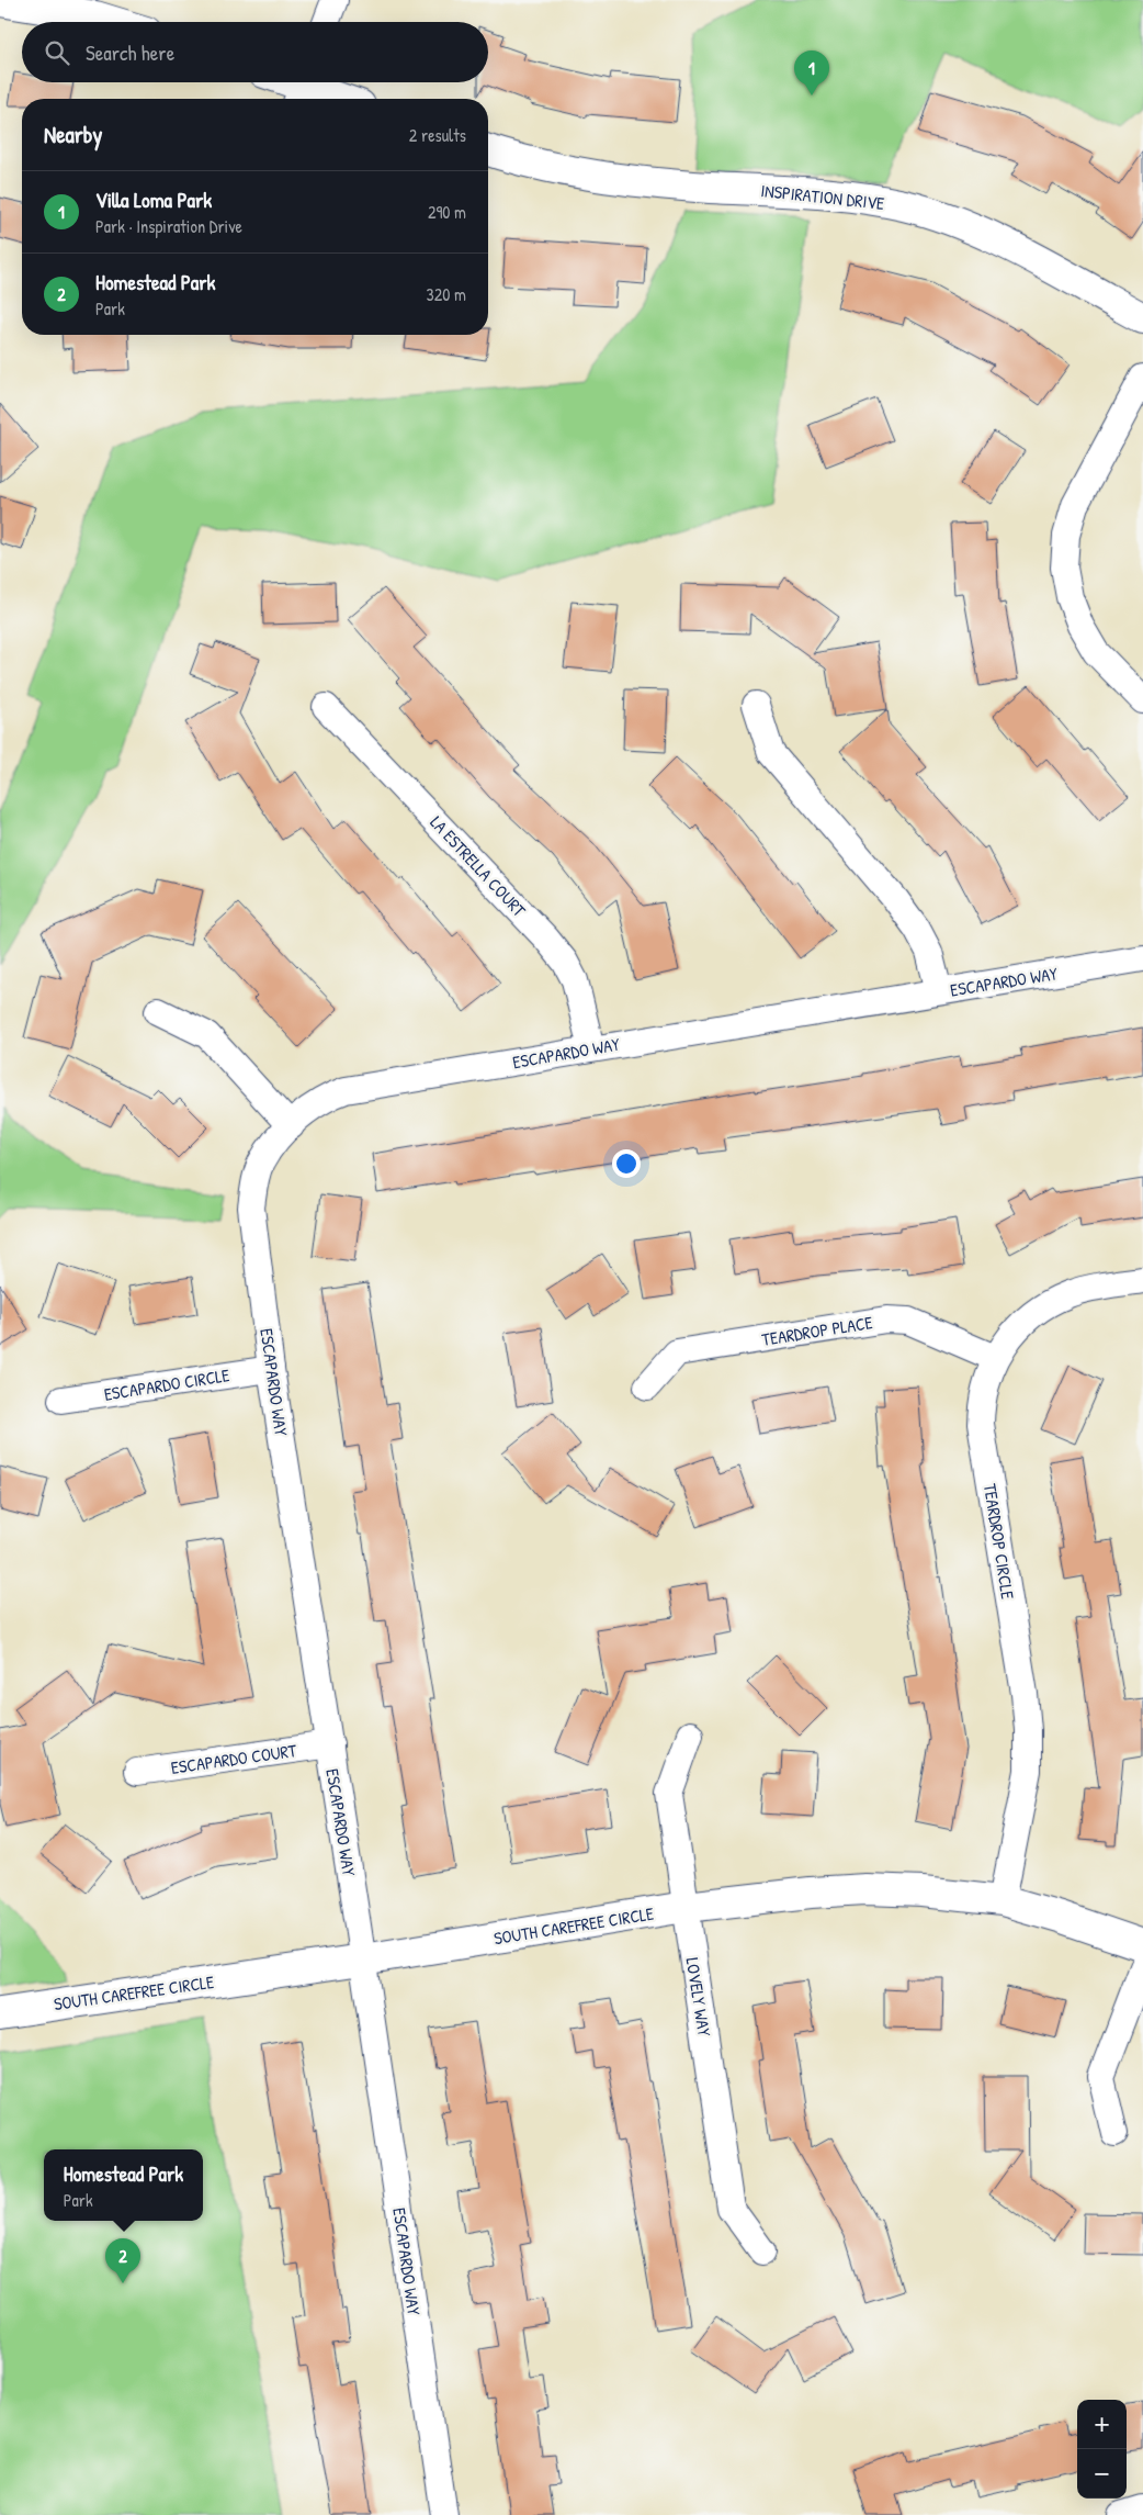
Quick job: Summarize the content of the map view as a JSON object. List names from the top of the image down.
{
  "streets": {
    "main road": ["INSPIRATION DRIVE", "SOUTH CAREFREE CIRCLE"],
    "street": [
      "LA ESTRELLA COURT",
      "ESCAPARDO WAY",
      "TEARDROP PLACE",
      "ESCAPARDO CIRCLE",
      "TEARDROP CIRCLE",
      "ESCAPARDO COURT",
      "LOVELY WAY"
    ]
  },
  "crossings": [
    ["LA ESTRELLA COURT", "ESCAPARDO WAY"],
    ["ESCAPARDO WAY", "ESCAPARDO CIRCLE"],
    ["ESCAPARDO WAY", "ESCAPARDO COURT"],
    ["ESCAPARDO WAY", "SOUTH CAREFREE CIRCLE"],
    ["TEARDROP PLACE", "TEARDROP CIRCLE"],
    ["TEARDROP CIRCLE", "SOUTH CAREFREE CIRCLE"],
    ["SOUTH CAREFREE CIRCLE", "LOVELY WAY"]
  ],
  "page": {
    "search": "Search here",
    "pins": ["1", "2"],
    "heading": ["Nearby", "2 results"],
    "list": [
      {
        "mark": "1",
        "name": "Villa Loma Park",
        "note": "Park · Inspiration Drive",
        "value": "290 m"
      },
      {
        "mark": "2",
        "name": "Homestead Park",
        "note": "Park",
        "value": "320 m"
      }
    ],
    "popup": ["Homestead Park", "Park"],
    "map_buttons": ["+", "−"]
  }
}
